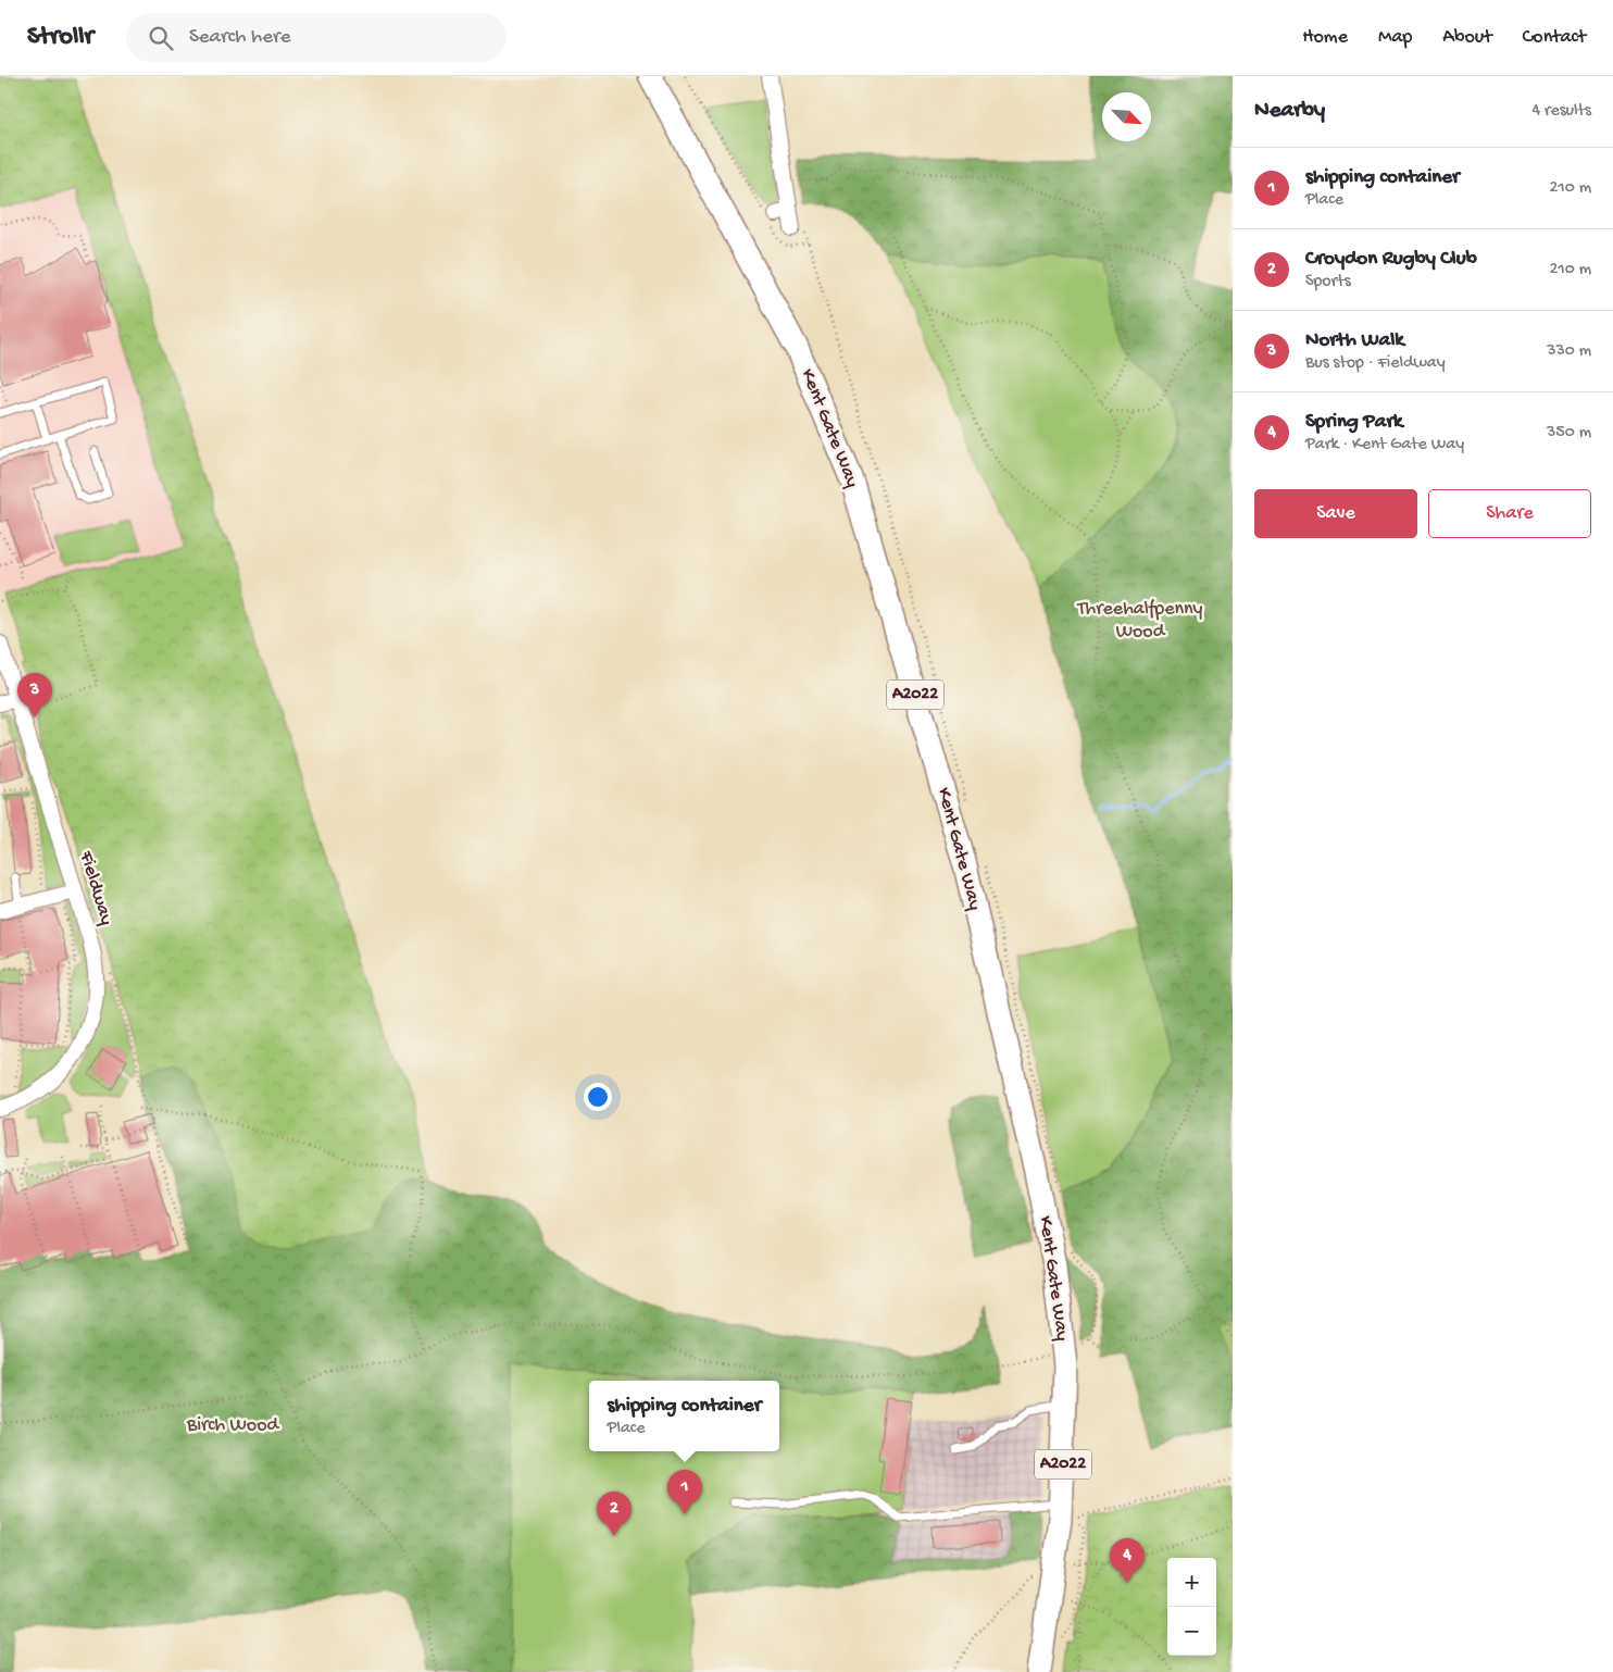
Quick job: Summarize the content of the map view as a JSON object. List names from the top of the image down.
{
  "streets": {
    "main road": ["Kent Gate Way", "A2022"],
    "street": ["Fieldway"]
  },
  "parks": ["Threehalfpenny Wood", "Birch Wood"],
  "north": "bottom right",
  "page": {
    "header": "Strollr",
    "search": "Search here",
    "nav": [
      "Home",
      "Map",
      "About",
      "Contact"
    ],
    "heading": ["Nearby", "4 results"],
    "list": [
      {
        "mark": "1",
        "name": "shipping container",
        "note": "Place",
        "value": "210 m"
      },
      {
        "mark": "2",
        "name": "Croydon Rugby Club",
        "note": "Sports",
        "value": "210 m"
      },
      {
        "mark": "3",
        "name": "North Walk",
        "note": "Bus stop · Fieldway",
        "value": "330 m"
      },
      {
        "mark": "4",
        "name": "Spring Park",
        "note": "Park · Kent Gate Way",
        "value": "350 m"
      }
    ],
    "buttons": ["Save", "Share"],
    "pins": [
      "3",
      "1",
      "2",
      "4"
    ],
    "popup": ["shipping container", "Place"],
    "map_buttons": ["+", "−"]
  }
}
